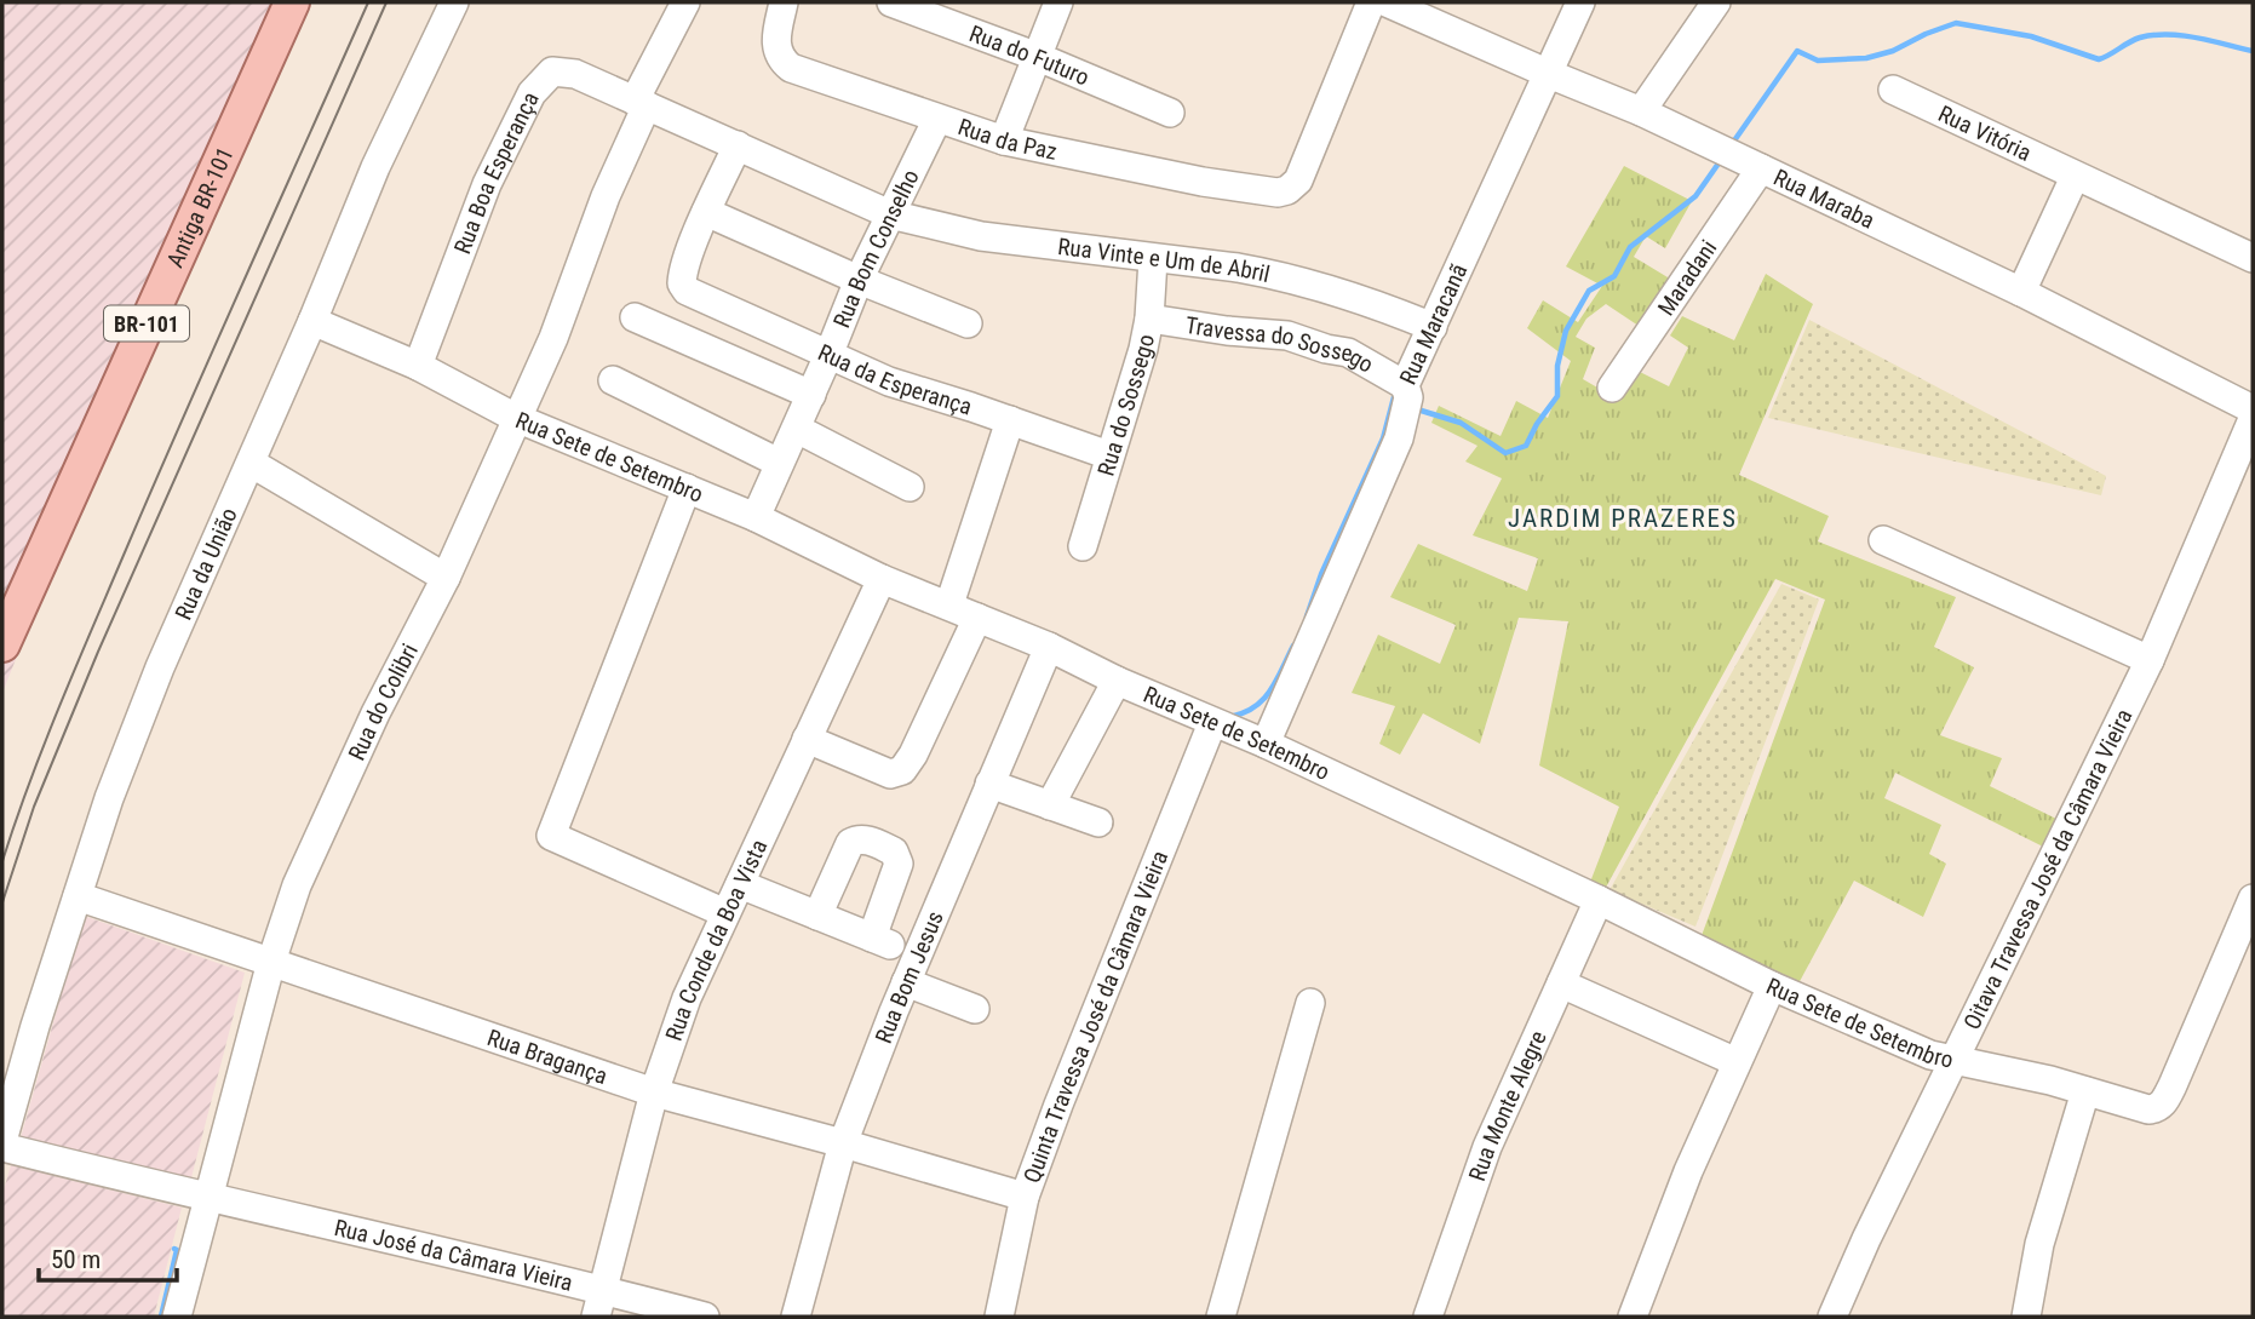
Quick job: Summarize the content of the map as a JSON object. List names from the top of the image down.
{
  "streets": {
    "main road": ["Antiga BR-101", "BR-101"],
    "street": [
      "Rua do Futuro",
      "Rua Vitória",
      "Rua da Paz",
      "Rua Boa Esperança",
      "Rua Maraba",
      "Rua Bom Conselho",
      "Rua Vinte e Um de Abril",
      "Maradani",
      "Rua Maracanã",
      "Travessa do Sossego",
      "Rua da Esperança",
      "Rua do Sossego",
      "Rua Sete de Setembro",
      "Rua da União",
      "Rua do Colibri",
      "Oitava Travessa José da Câmara Vieira",
      "Rua Conde da Boa Vista",
      "Rua Bom Jesus",
      "Quinta Travessa José da Câmara Vieira",
      "Rua Bragança",
      "Rua Monte Alegre",
      "Rua José da Câmara Vieira"
    ]
  },
  "crossings": [
    ["Rua da Paz", "Rua Bom Conselho"],
    ["Rua Boa Esperança", "Rua Sete de Setembro"],
    ["Rua Boa Esperança", "Rua do Colibri"],
    ["Rua Maraba", "Maradani"],
    ["Rua Maraba", "Rua Maracanã"],
    ["Rua Bom Conselho", "Rua Vinte e Um de Abril"],
    ["Rua Bom Conselho", "Rua da Esperança"],
    ["Rua Bom Conselho", "Rua Sete de Setembro"],
    ["Rua Vinte e Um de Abril", "Rua Maracanã"],
    ["Rua Vinte e Um de Abril", "Rua do Sossego"],
    ["Rua Maracanã", "Travessa do Sossego"],
    ["Rua Maracanã", "Rua Sete de Setembro"],
    ["Travessa do Sossego", "Rua do Sossego"],
    ["Rua da Esperança", "Rua do Sossego"],
    ["Rua Sete de Setembro", "Rua da União"],
    ["Rua Sete de Setembro", "Rua do Colibri"],
    ["Rua Sete de Setembro", "Oitava Travessa José da Câmara Vieira"],
    ["Rua Sete de Setembro", "Rua Conde da Boa Vista"],
    ["Rua Sete de Setembro", "Rua Bom Jesus"],
    ["Rua Sete de Setembro", "Quinta Travessa José da Câmara Vieira"],
    ["Rua Sete de Setembro", "Rua Monte Alegre"],
    ["Rua da União", "Rua Bragança"],
    ["Rua do Colibri", "Rua Bragança"],
    ["Rua do Colibri", "Rua José da Câmara Vieira"],
    ["Rua Conde da Boa Vista", "Rua Bragança"],
    ["Rua Conde da Boa Vista", "Rua José da Câmara Vieira"],
    ["Rua Bom Jesus", "Rua Bragança"],
    ["Quinta Travessa José da Câmara Vieira", "Rua Bragança"]
  ],
  "districts": ["JARDIM PRAZERES"],
  "scale_bar": "50 m"
}
